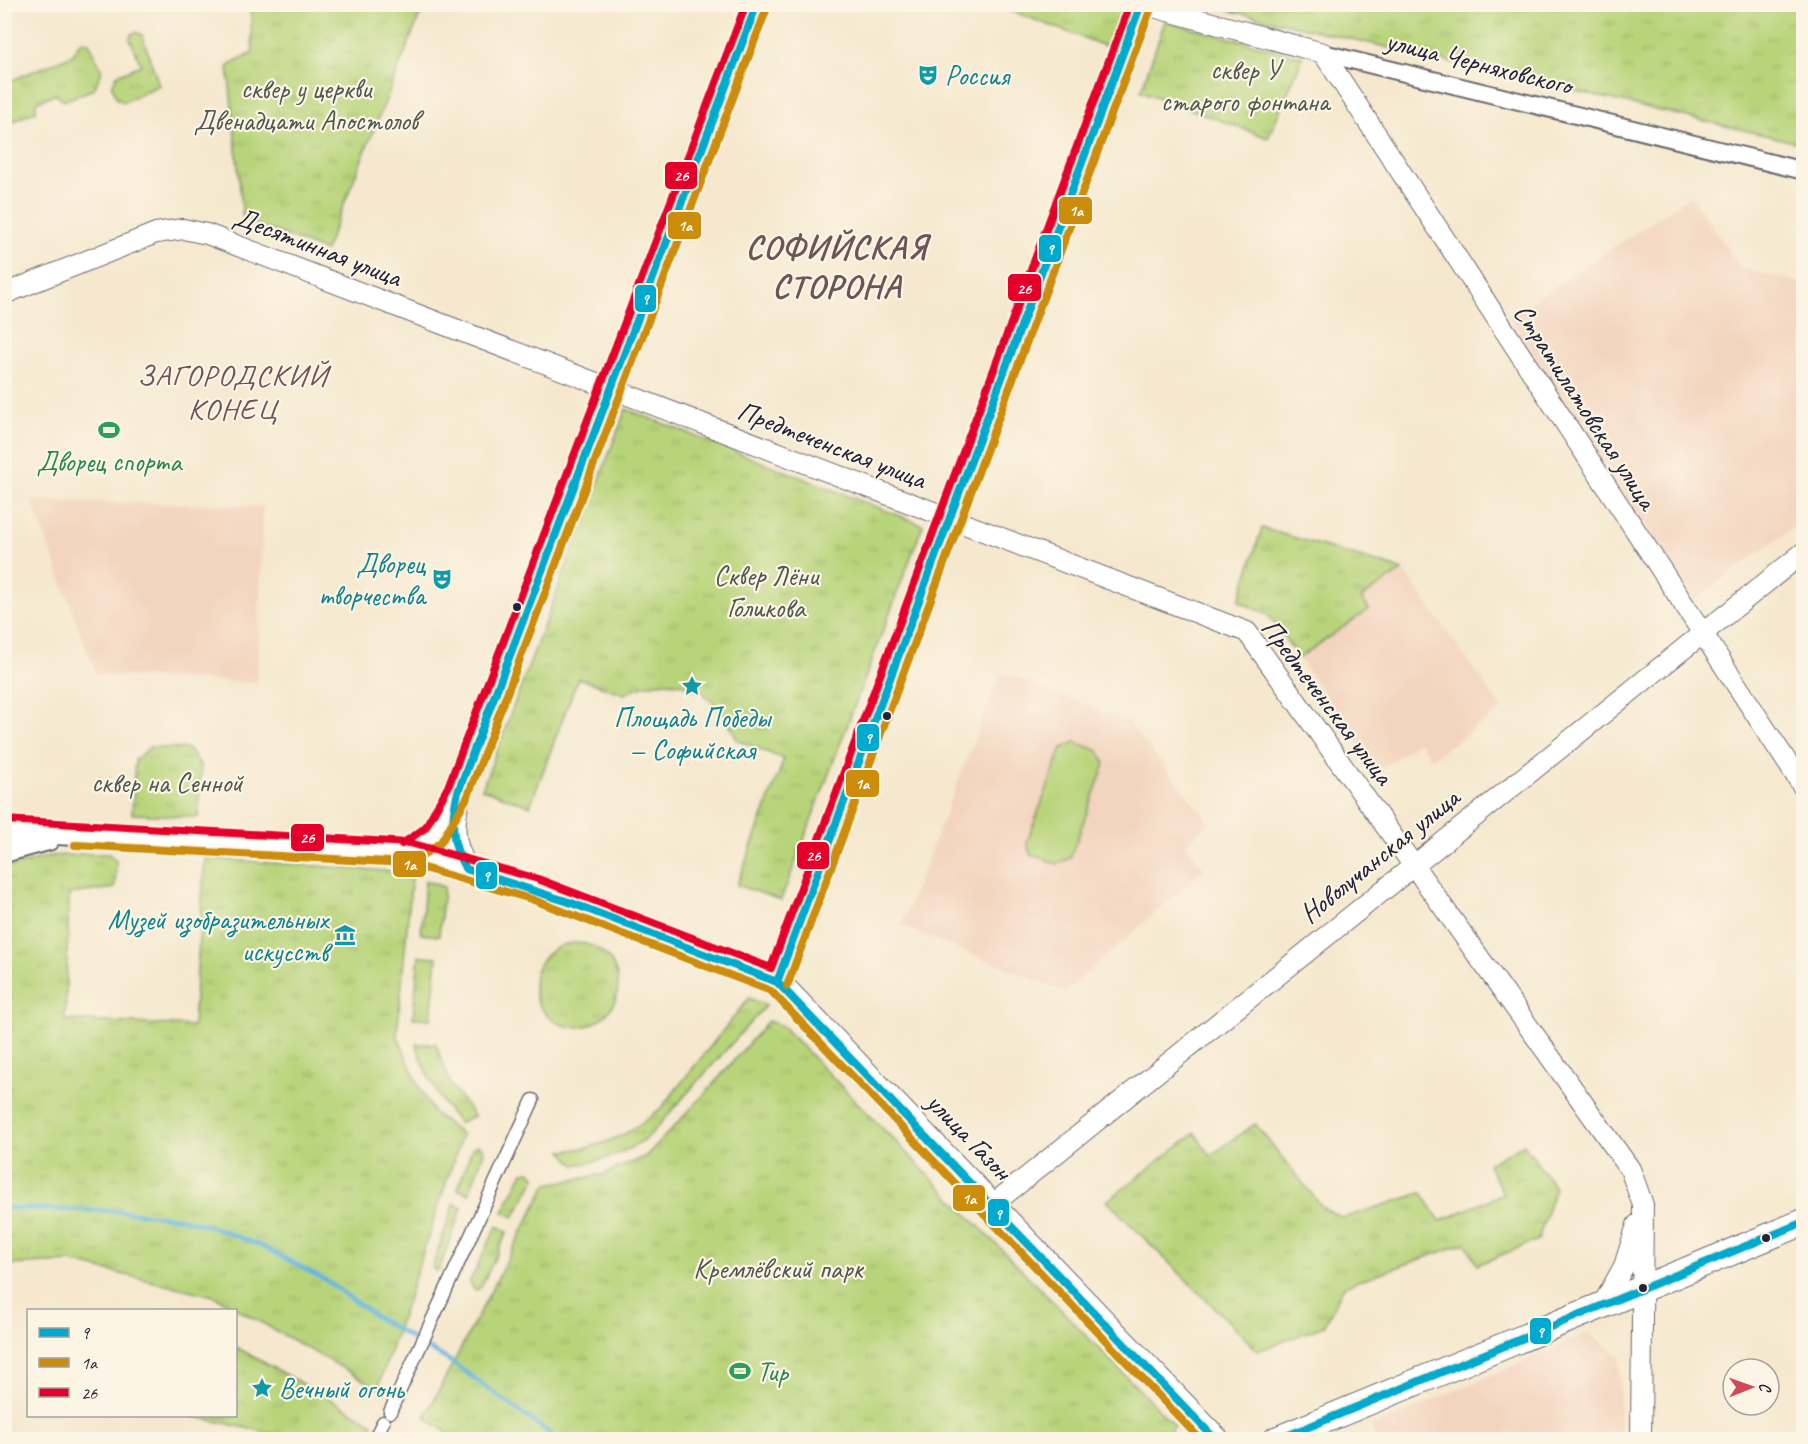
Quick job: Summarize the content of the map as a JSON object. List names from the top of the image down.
{
  "streets": {
    "main road": ["улица Газон"],
    "street": [
      "улица Черняховского",
      "Десятинная улица",
      "Стратилатовская улица",
      "Предтеченская улица",
      "Новолучанская улица"
    ]
  },
  "crossings": [
    ["улица Черняховского", "Стратилатовская улица"],
    ["Десятинная улица", "Предтеченская улица"],
    ["Стратилатовская улица", "Новолучанская улица"],
    ["Предтеченская улица", "Новолучанская улица"],
    ["Новолучанская улица", "улица Газон"]
  ],
  "districts": ["СОФИЙСКАЯ СТОРОНА", "ЗАГОРОДСКИЙ КОНЕЦ"],
  "parks": [
    "сквер У старого фонтана",
    "сквер у церкви Двенадцати Апостолов",
    "Сквер Лёни Голикова",
    "сквер на Сенной",
    "Кремлёвский парк"
  ],
  "places": {
    "theatre": ["Россия", "Дворец творчества"],
    "sports": ["Дворец спорта", "Тир"],
    "place": ["Площадь Победы — Софийская", "Вечный огонь"],
    "museum": ["Музей изобразительных искусств"]
  },
  "lines": ["transit line 9", "transit line 26", "transit line 1a"],
  "legend": ["9", "1a", "26"],
  "north": "right"
}
